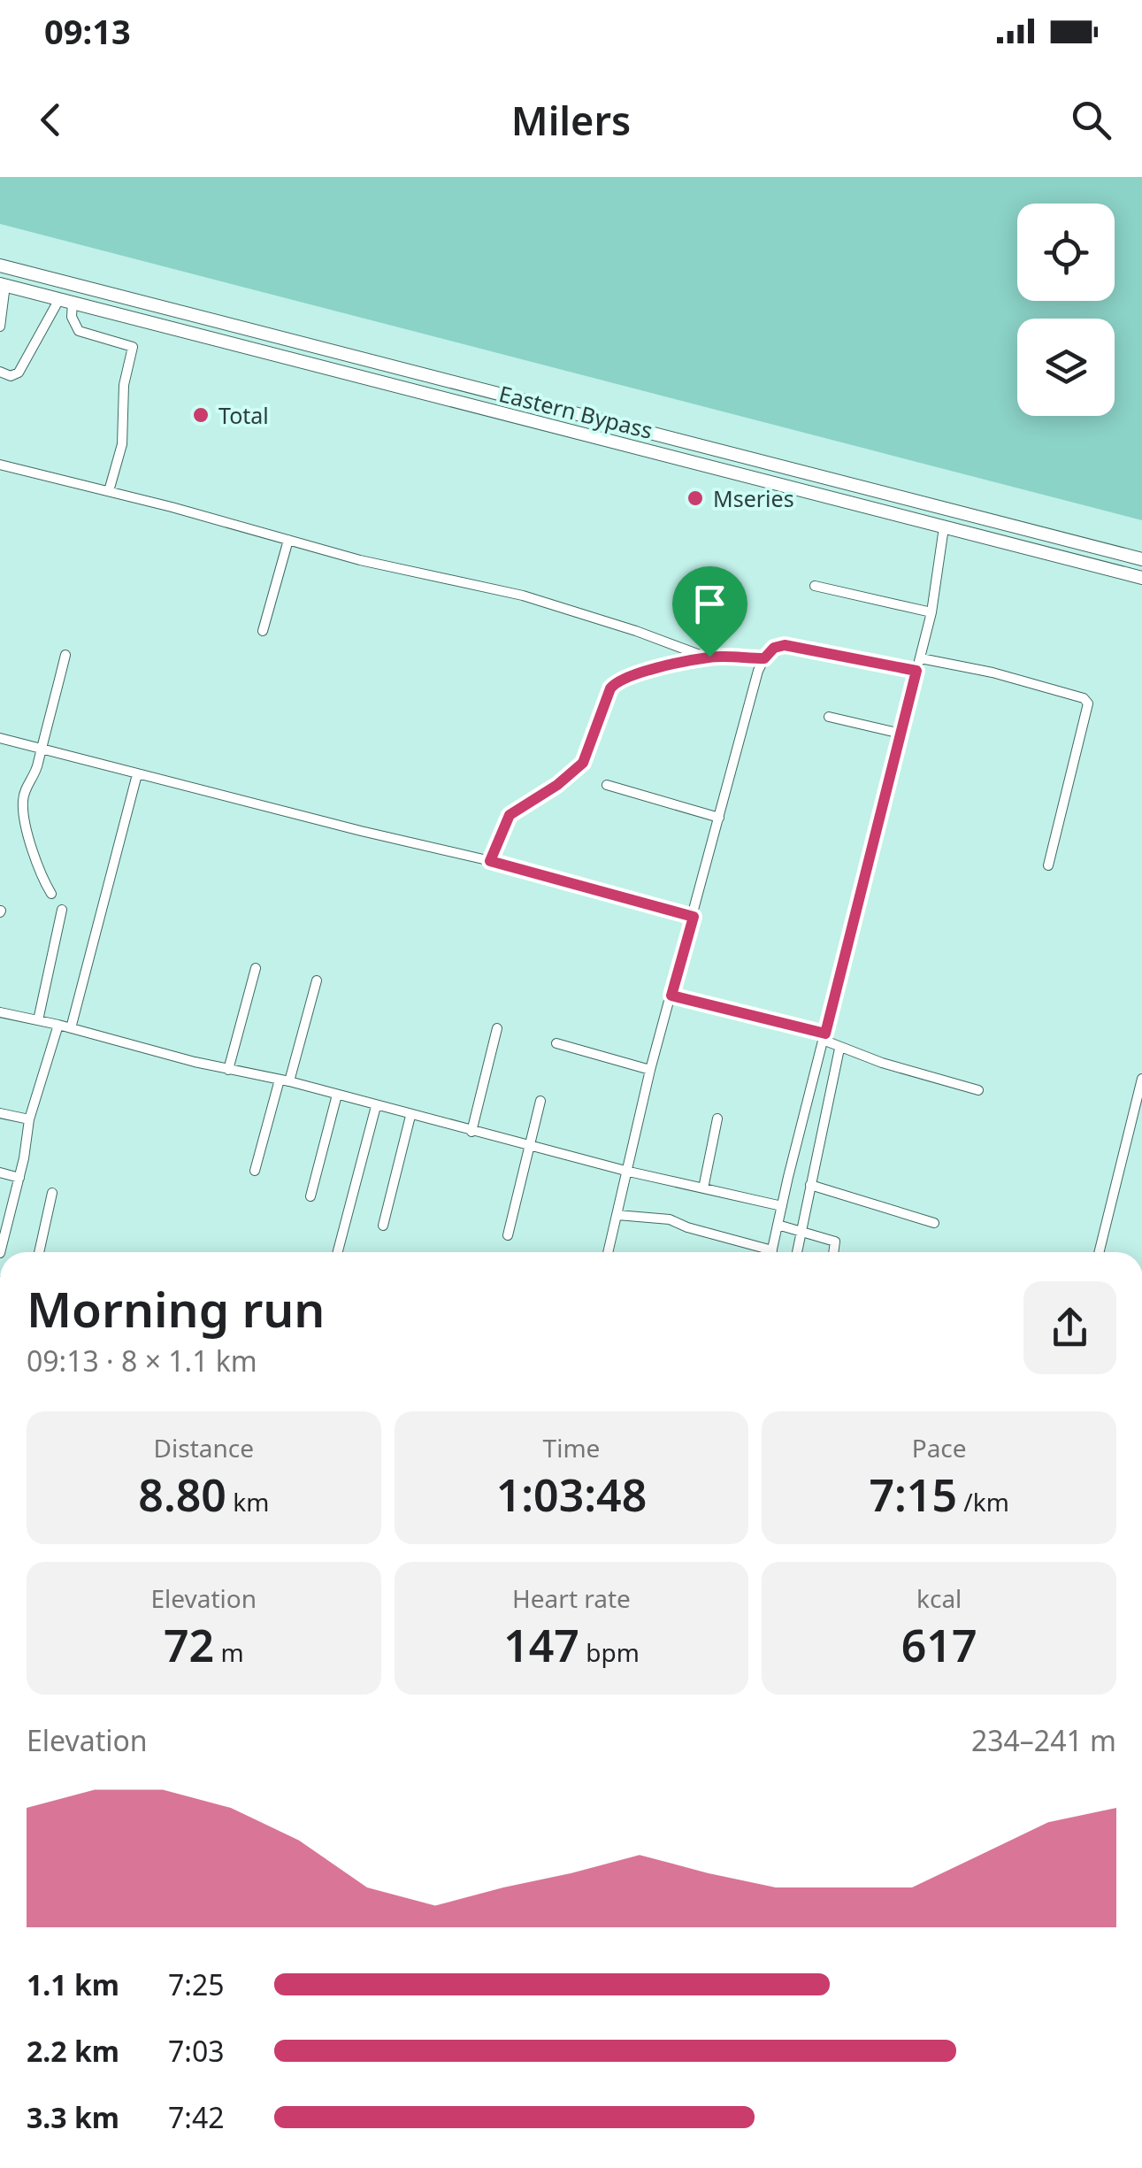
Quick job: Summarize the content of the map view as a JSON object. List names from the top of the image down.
{
  "streets": {
    "main road": ["Eastern Bypass"]
  },
  "places": ["Total", "Mseries"],
  "page": {
    "status": "09:13",
    "header": "Milers",
    "heading": ["Morning run", "09:13 · 8 × 1.1 km"],
    "stats": [
      ["Distance", "8.80 km"],
      ["Time", "1:03:48"],
      ["Pace", "7:15 /km"],
      ["Elevation", "72 m"],
      ["Heart rate", "147 bpm"],
      ["kcal", "617"]
    ],
    "chart": ["Elevation", "234–241 m"],
    "list": [
      {
        "name": "1.1 km",
        "note": "7:25"
      },
      {
        "name": "2.2 km",
        "note": "7:03"
      },
      {
        "name": "3.3 km",
        "note": "7:42"
      }
    ]
  }
}
